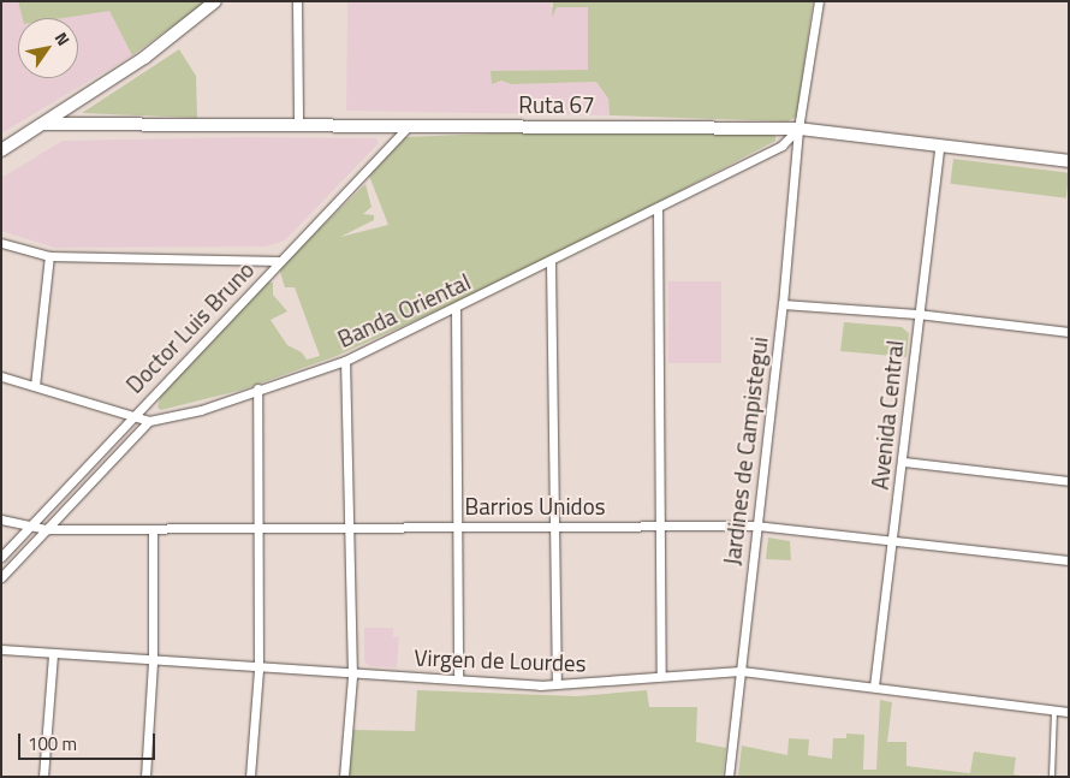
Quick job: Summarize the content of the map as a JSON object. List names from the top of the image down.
{
  "streets": {
    "street": [
      "Ruta 67",
      "Banda Oriental",
      "Doctor Luis Bruno",
      "Avenida Central",
      "Jardines de Campistegui",
      "Barrios Unidos",
      "Virgen de Lourdes"
    ]
  },
  "crossings": [
    ["Ruta 67", "Banda Oriental"],
    ["Ruta 67", "Doctor Luis Bruno"],
    ["Ruta 67", "Avenida Central"],
    ["Ruta 67", "Jardines de Campistegui"],
    ["Banda Oriental", "Doctor Luis Bruno"],
    ["Banda Oriental", "Jardines de Campistegui"],
    ["Doctor Luis Bruno", "Barrios Unidos"],
    ["Avenida Central", "Barrios Unidos"],
    ["Avenida Central", "Virgen de Lourdes"],
    ["Jardines de Campistegui", "Barrios Unidos"],
    ["Jardines de Campistegui", "Virgen de Lourdes"]
  ],
  "scale_bar": "100 m",
  "north": "top right"
}
